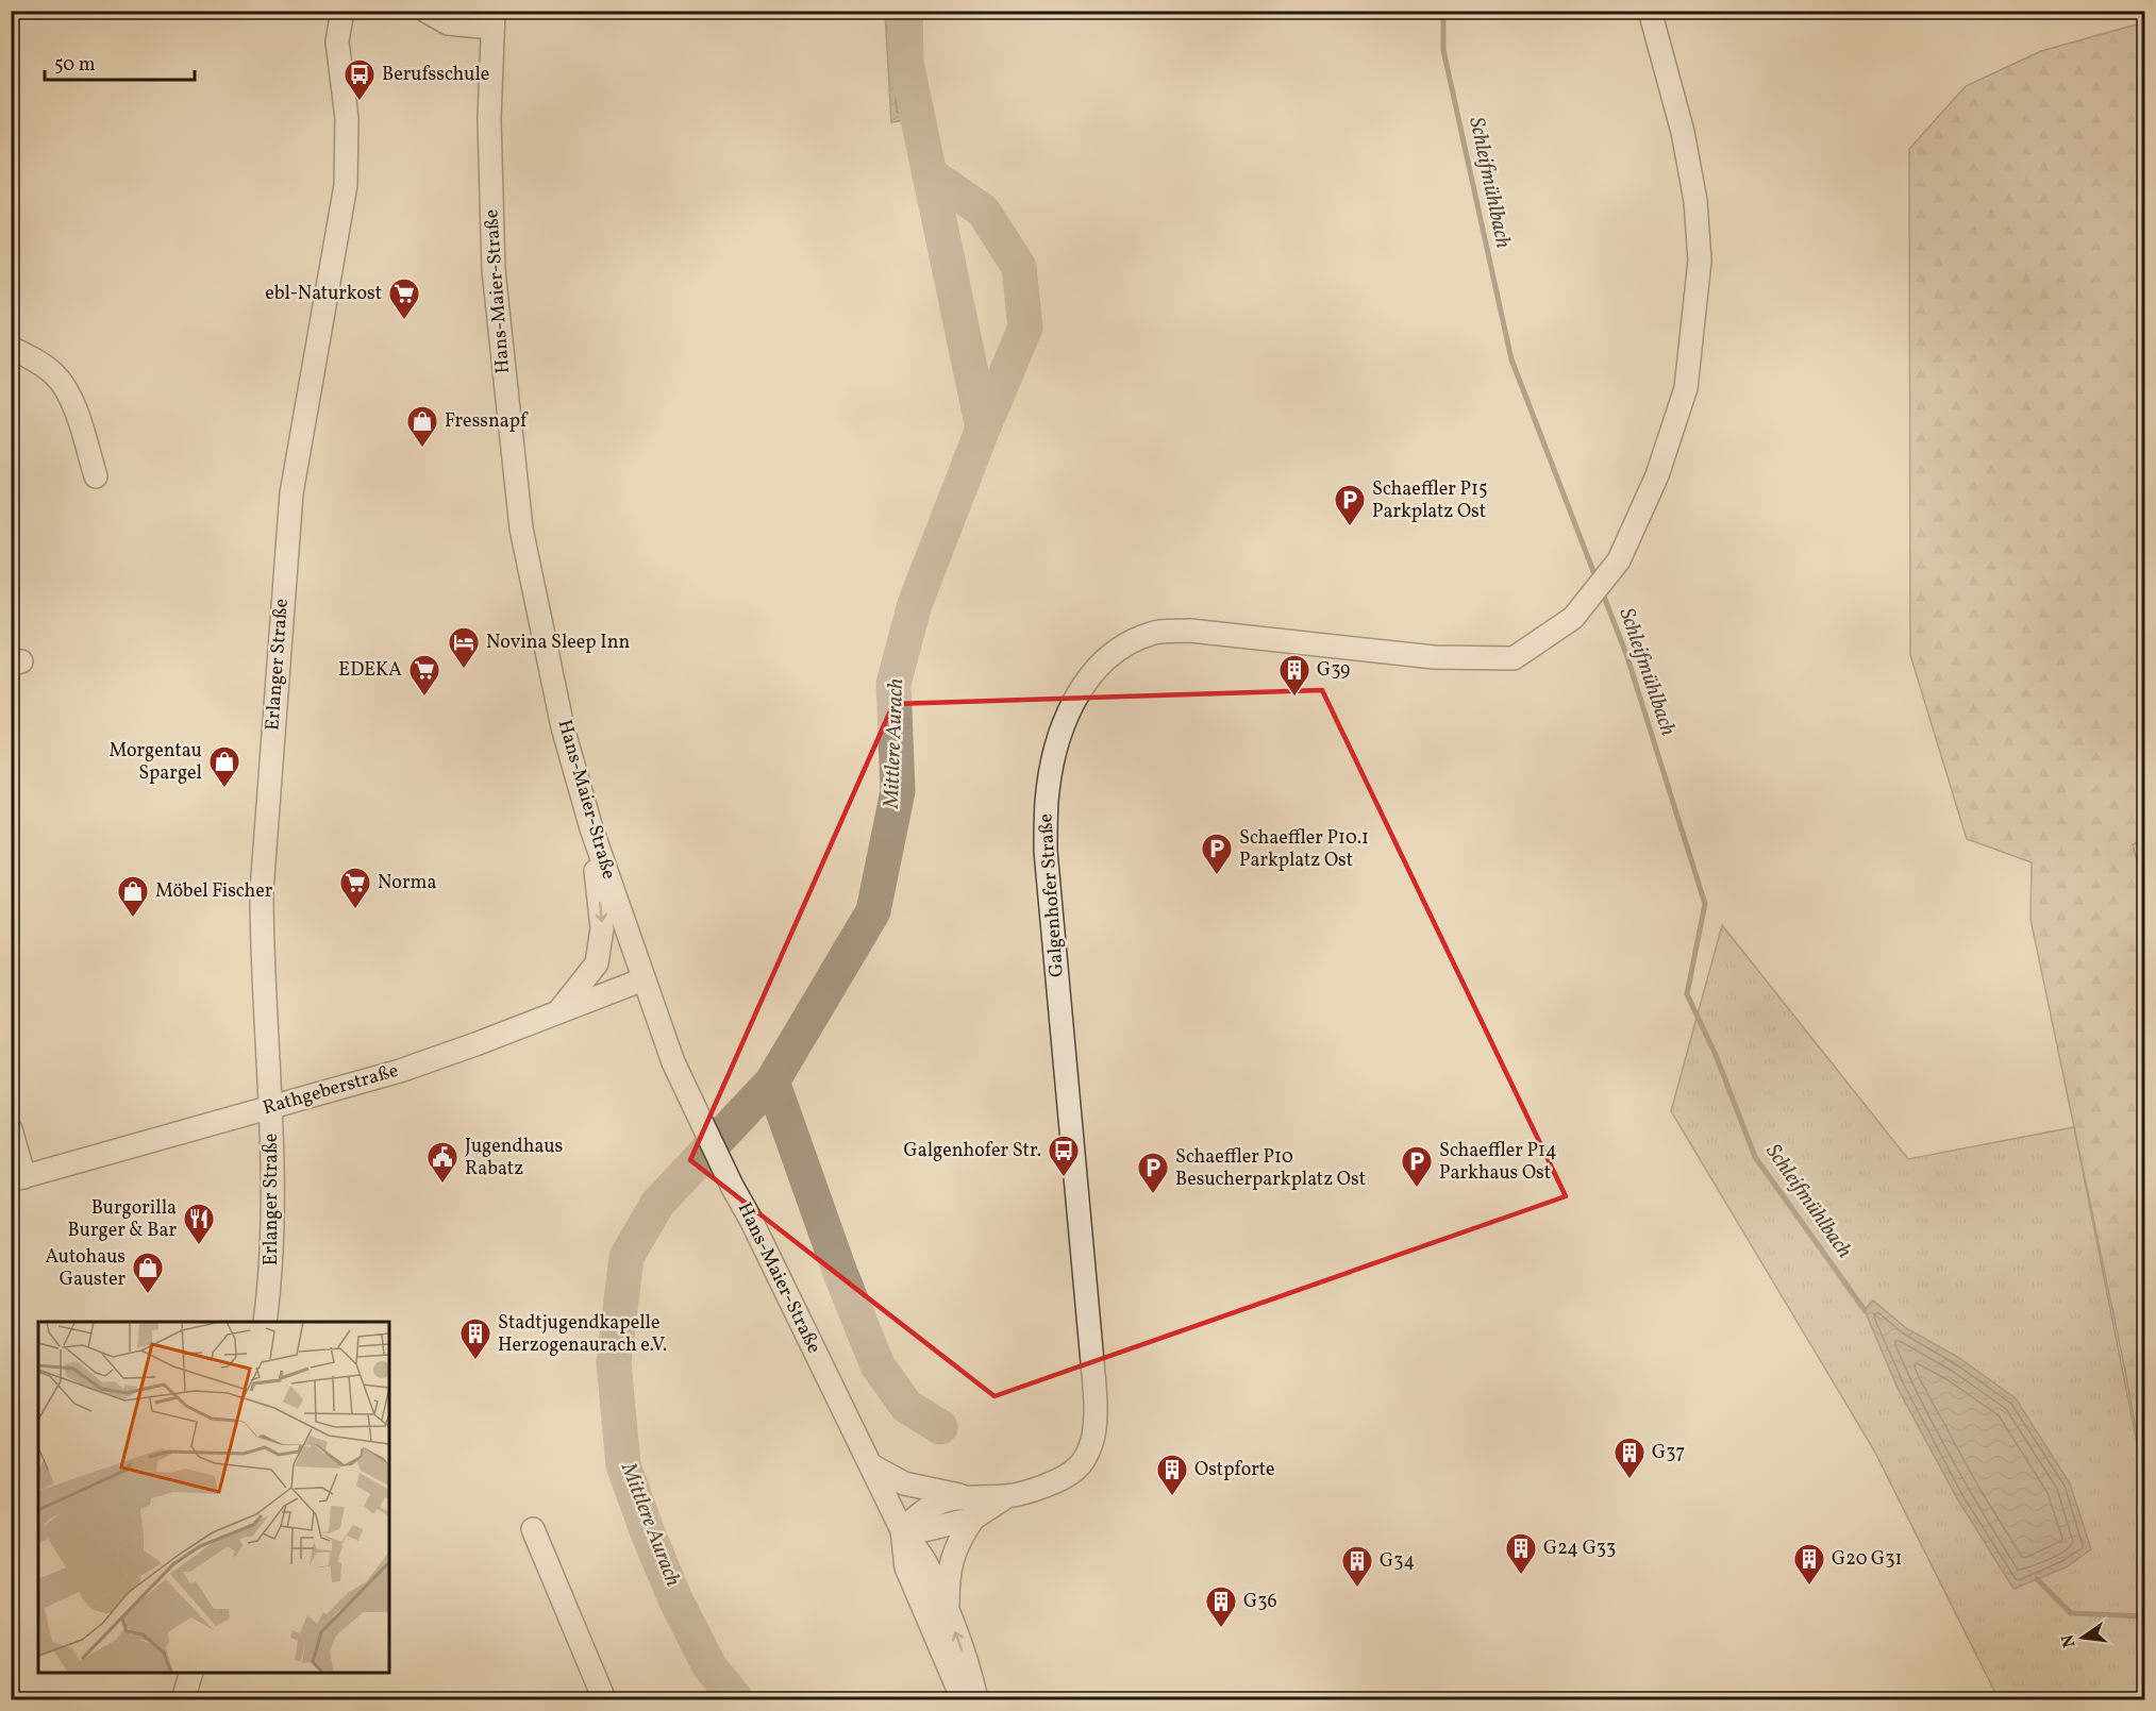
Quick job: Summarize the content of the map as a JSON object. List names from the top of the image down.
{
  "streets": {
    "street": [
      "Hans-Maier-Straße",
      "Erlanger Straße",
      "Galgenhofer Straße",
      "Rathgeberstraße"
    ]
  },
  "crossings": [
    ["Hans-Maier-Straße", "Galgenhofer Straße"],
    ["Hans-Maier-Straße", "Rathgeberstraße"],
    ["Erlanger Straße", "Rathgeberstraße"]
  ],
  "water": ["Schleifmühlbach", "Mittlere Aurach"],
  "places": {
    "bus stop": ["Berufsschule", "Galgenhofer Str."],
    "supermarket": ["ebl-Naturkost", "EDEKA", "Norma"],
    "shop": [
      "Fressnapf",
      "Morgentau Spargel",
      "Möbel Fischer",
      "Autohaus Gauster"
    ],
    "parking": [
      "Schaeffler P15 Parkplatz Ost",
      "Schaeffler P10.1 Parkplatz Ost",
      "Schaeffler P14 Parkhaus Ost",
      "Schaeffler P10 Besucherparkplatz Ost"
    ],
    "hotel": ["Novina Sleep Inn"],
    "building": [
      "G39",
      "Stadtjugendkapelle Herzogenaurach e.V.",
      "G37",
      "Ostpforte",
      "G24 G33",
      "G20 G31",
      "G34",
      "G36"
    ],
    "public building": ["Jugendhaus Rabatz"],
    "restaurant": ["Burgorilla Burger & Bar"]
  },
  "scale_bar": "50 m",
  "north": "left"
}
